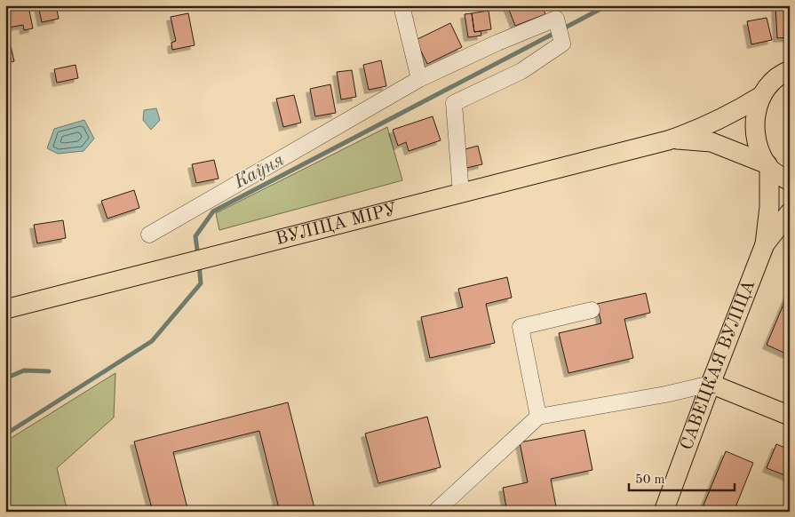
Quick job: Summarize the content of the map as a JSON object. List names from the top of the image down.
{
  "streets": {
    "main road": ["ВУЛІЦА МІРУ", "САВЕЦКАЯ ВУЛІЦА"]
  },
  "crossings": [
    ["ВУЛІЦА МІРУ", "САВЕЦКАЯ ВУЛІЦА"]
  ],
  "water": ["Каўня"],
  "scale_bar": "50 m"
}
